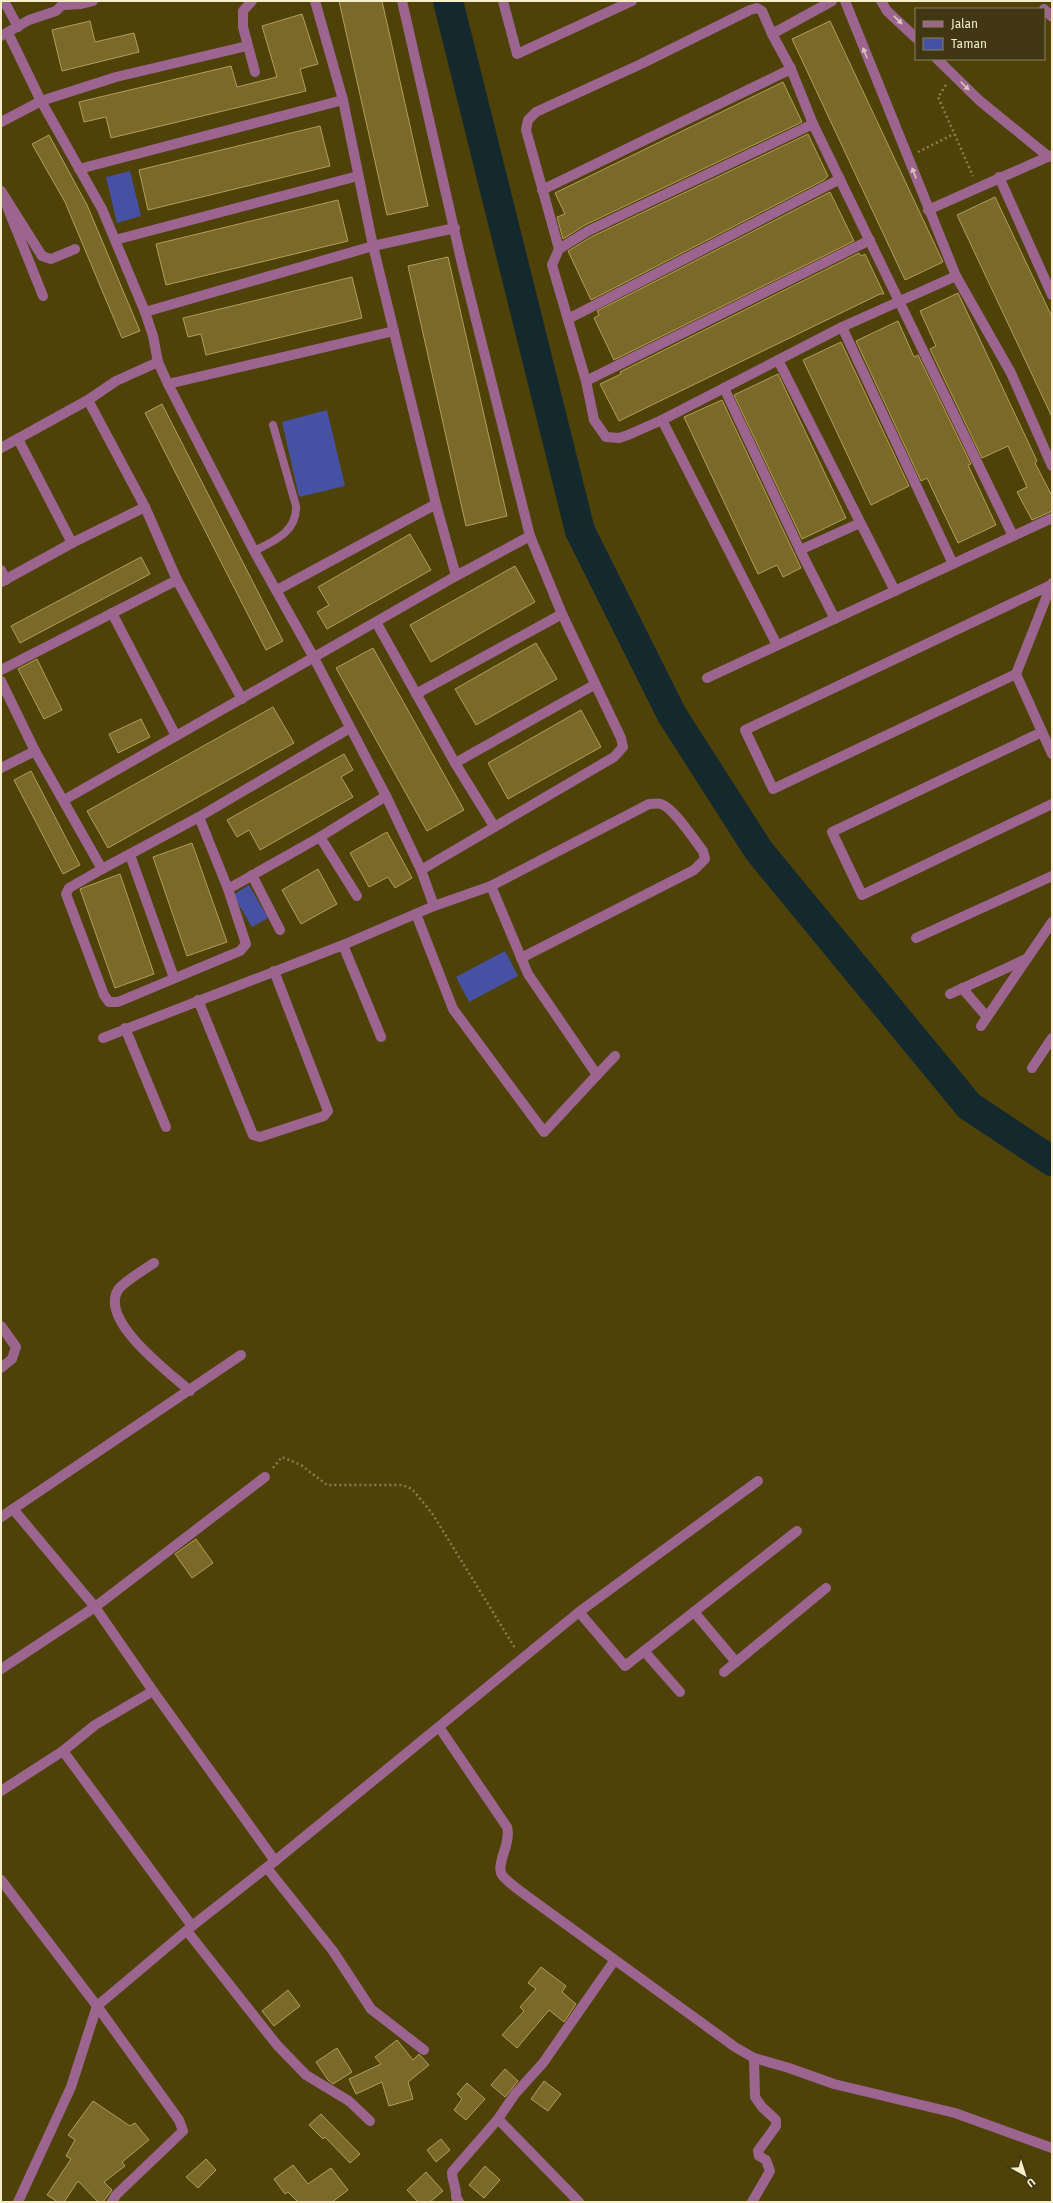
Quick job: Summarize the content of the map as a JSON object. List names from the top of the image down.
{
  "legend": ["Jalan", "Taman"],
  "north": "bottom right"
}
